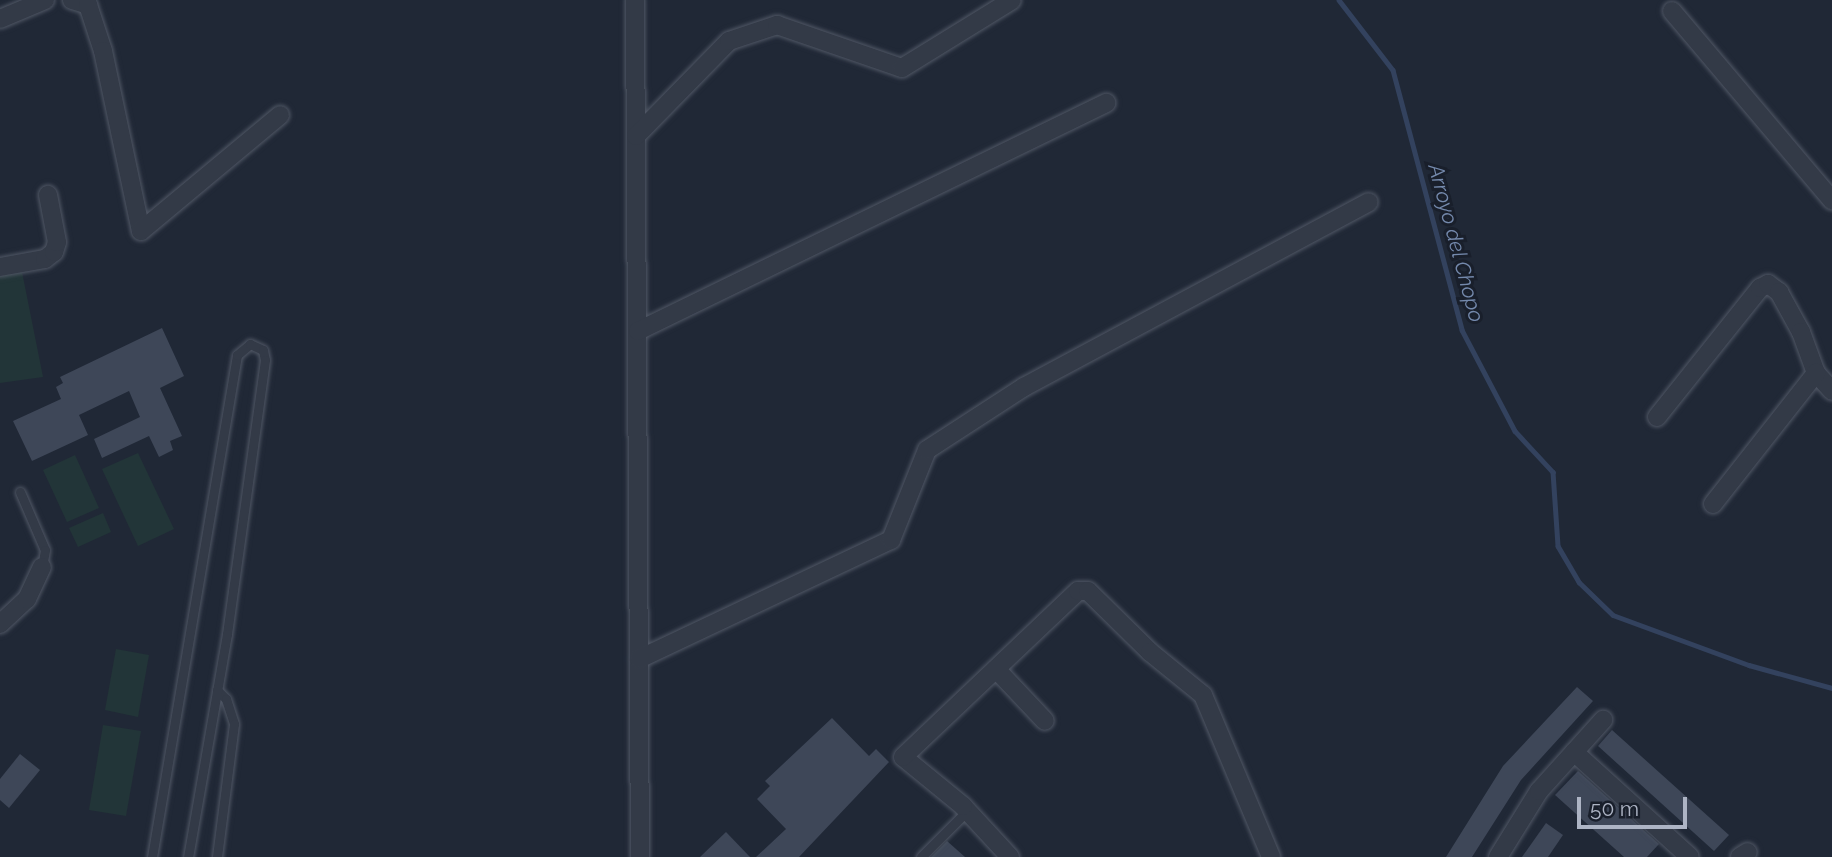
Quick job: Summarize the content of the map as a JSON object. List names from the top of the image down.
{
  "water": ["Arroyo del Chopo"],
  "scale_bar": "50 m"
}
